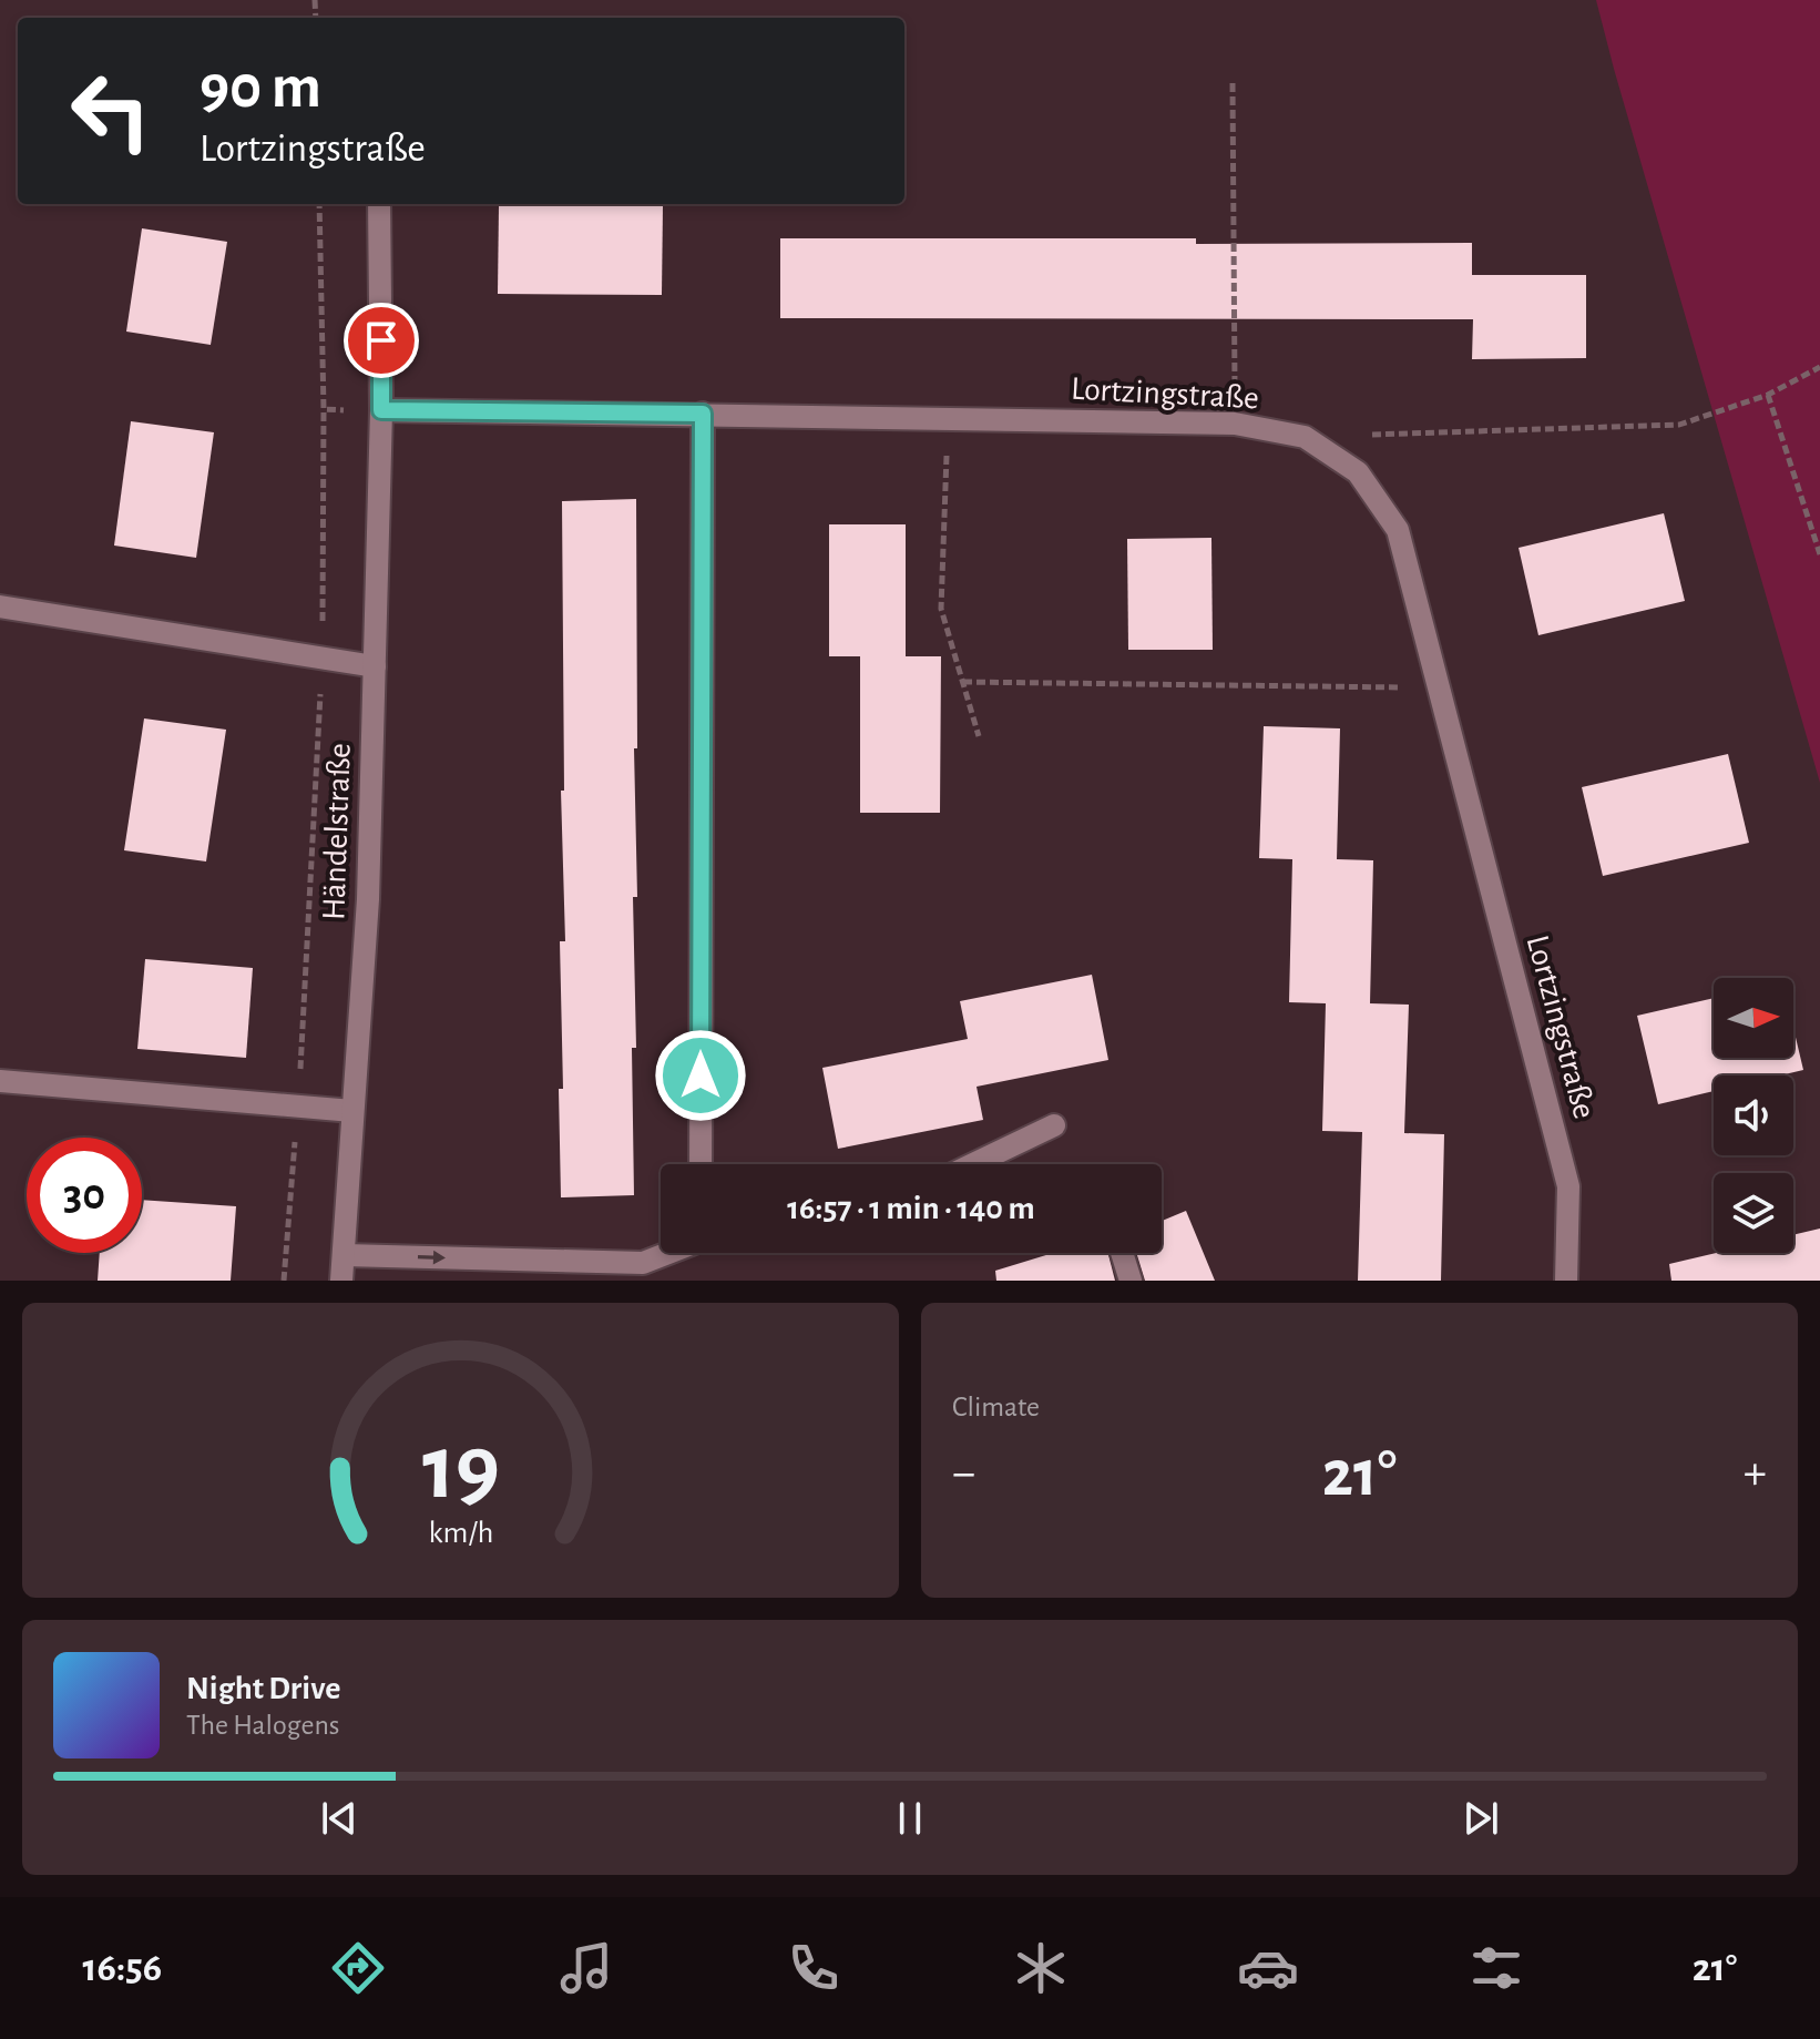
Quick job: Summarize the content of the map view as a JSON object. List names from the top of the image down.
{
  "streets": {
    "street": ["Lortzingstraße", "Händelstraße"]
  },
  "crossings": [
    ["Lortzingstraße", "Händelstraße"]
  ],
  "north": "right",
  "page": {
    "turn": ["90 m", "Lortzingstraße"],
    "limit": "30",
    "trip": "16:57 · 1 min · 140 m",
    "tile": "Climate",
    "heat": ["−", "21°", "+"],
    "song": ["Night Drive", "The Halogens"],
    "tabs": ["16:56", "21°"],
    "gauge": ["19", "km/h"]
  }
}
